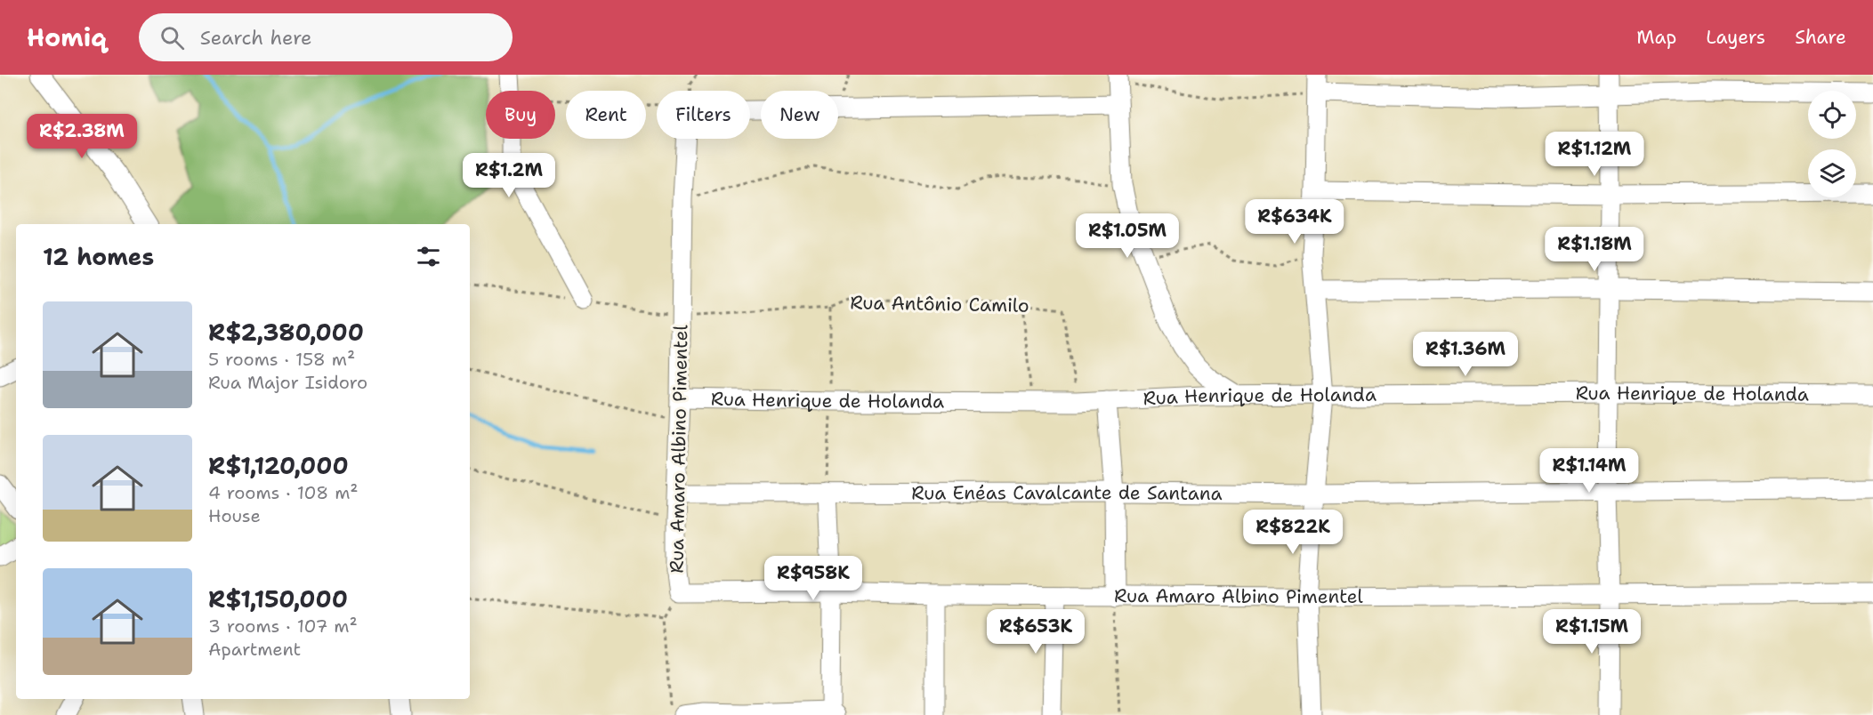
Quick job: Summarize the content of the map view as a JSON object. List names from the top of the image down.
{
  "streets": {
    "street": ["Rua Henrique de Holanda", "Rua Amaro Albino Pimentel", "Rua Enéas Cavalcante de Santana"],
    "path": ["Rua Antônio Camilo"]
  },
  "crossings": [
    ["Rua Antônio Camilo", "Rua Henrique de Holanda"],
    ["Rua Antônio Camilo", "Rua Amaro Albino Pimentel"],
    ["Rua Henrique de Holanda", "Rua Amaro Albino Pimentel"],
    ["Rua Amaro Albino Pimentel", "Rua Enéas Cavalcante de Santana"]
  ],
  "page": {
    "header": "Homiq",
    "search": "Search here",
    "nav": ["Map", "Layers", "Share"],
    "chip": [
      "Buy",
      "Rent",
      "Filters",
      "New"
    ],
    "price": [
      "R$2.38M",
      "R$1.12M",
      "R$1.2M",
      "R$634K",
      "R$1.05M",
      "R$1.18M",
      "R$1.36M",
      "R$1.14M",
      "R$822K",
      "R$958K",
      "R$653K",
      "R$1.15M"
    ],
    "heading": "12 homes",
    "list": [
      {
        "name": "R$2,380,000",
        "note": "5 rooms · 158 m² · Rua Major Isidoro"
      },
      {
        "name": "R$1,120,000",
        "note": "4 rooms · 108 m² · House"
      },
      {
        "name": "R$1,150,000",
        "note": "3 rooms · 107 m² · Apartment"
      }
    ]
  }
}
